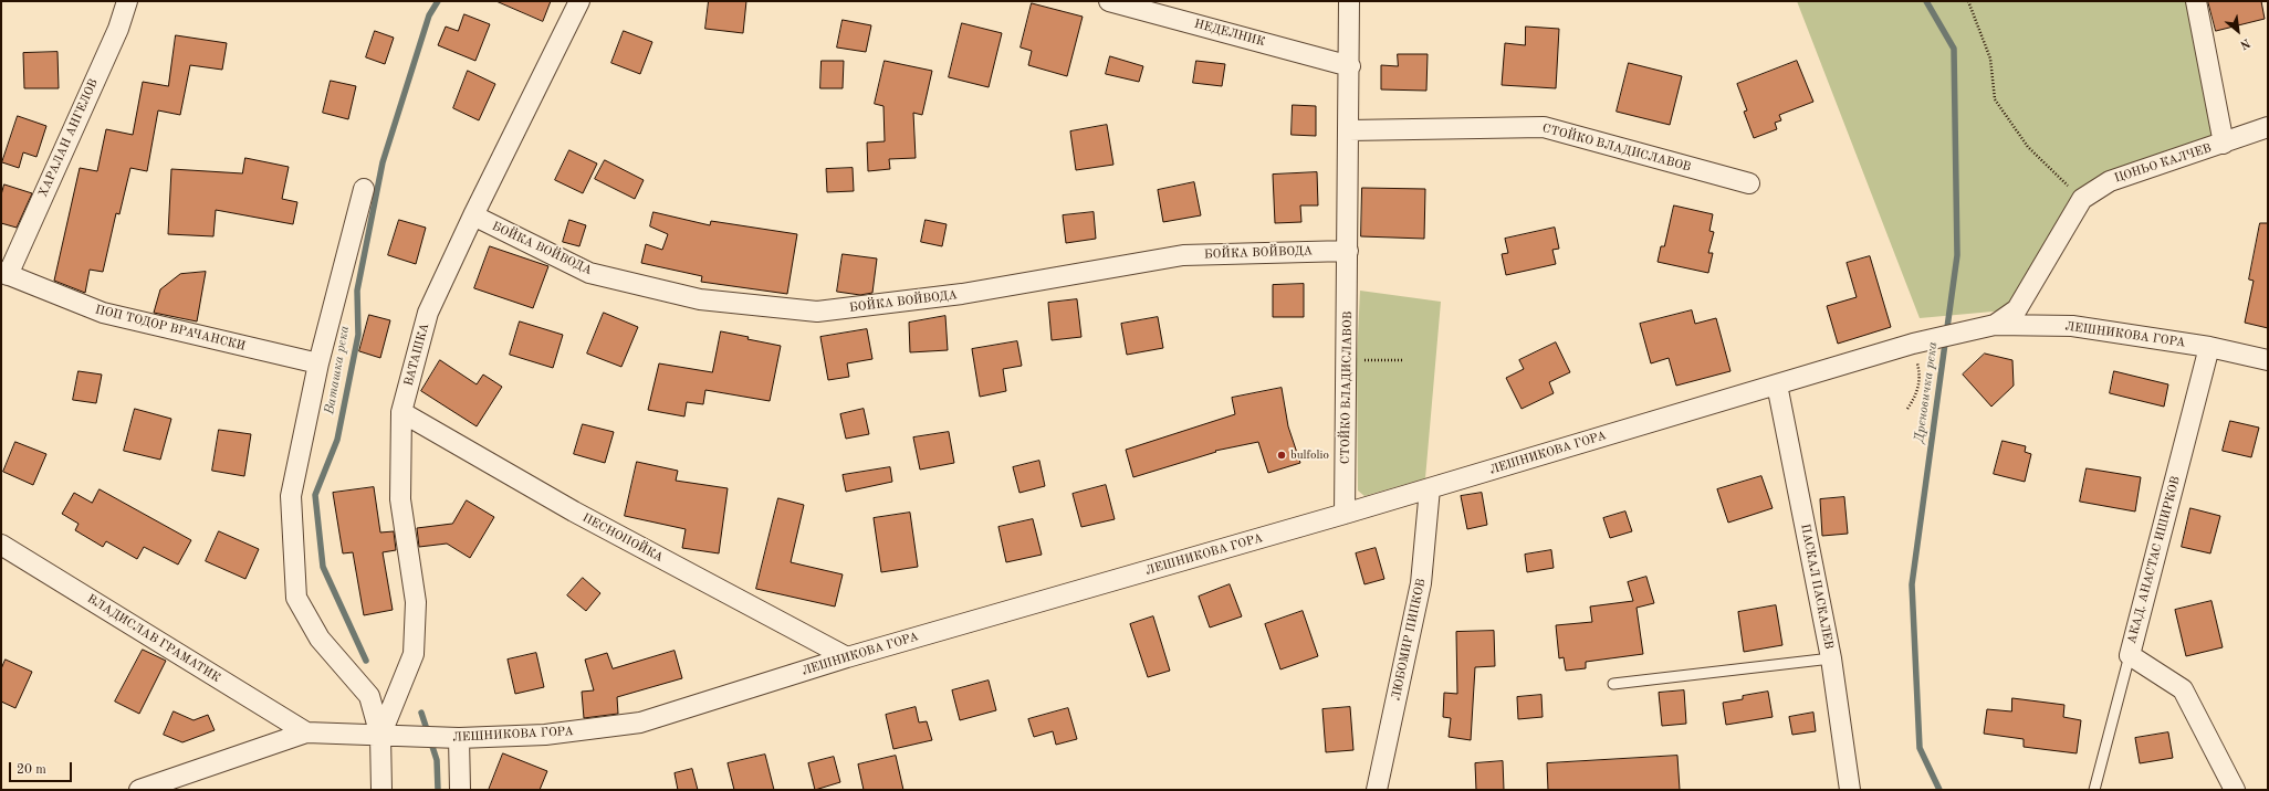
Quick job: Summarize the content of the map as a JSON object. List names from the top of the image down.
{
  "streets": {
    "street": [
      "НЕДЕЛНИК",
      "ХАРАЛАН АНГЕЛОВ",
      "СТОЙКО ВЛАДИСЛАВОВ",
      "ЦОНЬО КАЛЧЕВ",
      "БОЙКА ВОЙВОДА",
      "ПОП ТОДОР ВРАЧАНСКИ",
      "ЛЕШНИКОВА ГОРА",
      "ВАТАШКА",
      "ПЕСНОПОЙКА",
      "АКАД. АНАСТАС ИШИРКОВ",
      "ПАСКАЛ ПАСКАЛЕВ",
      "ВЛАДИСЛАВ ГРАМАТИК",
      "ЛЮБОМИР ПИПКОВ"
    ]
  },
  "crossings": [
    ["НЕДЕЛНИК", "СТОЙКО ВЛАДИСЛАВОВ"],
    ["ХАРАЛАН АНГЕЛОВ", "ПОП ТОДОР ВРАЧАНСКИ"],
    ["СТОЙКО ВЛАДИСЛАВОВ", "БОЙКА ВОЙВОДА"],
    ["СТОЙКО ВЛАДИСЛАВОВ", "ЛЕШНИКОВА ГОРА"],
    ["ЦОНЬО КАЛЧЕВ", "ЛЕШНИКОВА ГОРА"],
    ["БОЙКА ВОЙВОДА", "ВАТАШКА"],
    ["ЛЕШНИКОВА ГОРА", "ВАТАШКА"],
    ["ЛЕШНИКОВА ГОРА", "ПЕСНОПОЙКА"],
    ["ЛЕШНИКОВА ГОРА", "АКАД. АНАСТАС ИШИРКОВ"],
    ["ЛЕШНИКОВА ГОРА", "ПАСКАЛ ПАСКАЛЕВ"],
    ["ЛЕШНИКОВА ГОРА", "ВЛАДИСЛАВ ГРАМАТИК"],
    ["ЛЕШНИКОВА ГОРА", "ЛЮБОМИР ПИПКОВ"],
    ["ВАТАШКА", "ПЕСНОПОЙКА"]
  ],
  "water": ["Ваташка река", "Дреновичка река"],
  "places": ["bulfolio"],
  "scale_bar": "20 m",
  "north": "bottom right"
}
